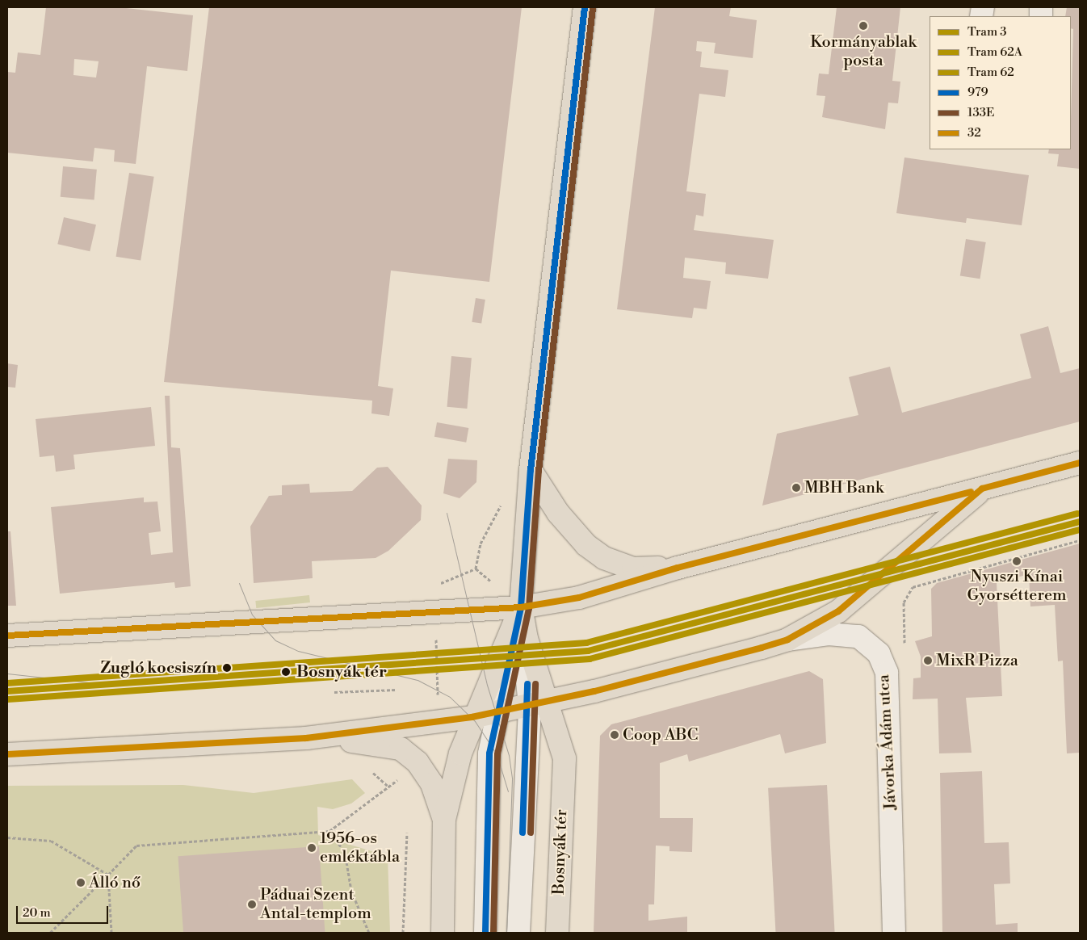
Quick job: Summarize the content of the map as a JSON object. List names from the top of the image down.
{
  "streets": {
    "main road": ["Bosnyák tér"],
    "street": ["Jávorka Ádám utca"]
  },
  "places": [
    "Kormányablak posta",
    "MBH Bank",
    "Nyuszi Kínai Gyorsétterem",
    "MixR Pizza",
    "Zugló kocsiszín",
    "Bosnyák tér",
    "Coop ABC",
    "1956-os emléktábla",
    "Álló nő",
    "Páduai Szent Antal-templom"
  ],
  "lines": [
    "transit line 979",
    "transit line 133E",
    "transit line 32",
    "tram line 62",
    "tram line 3",
    "tram line 62A"
  ],
  "legend": [
    "Tram 3",
    "Tram 62A",
    "Tram 62",
    "979",
    "133E",
    "32"
  ],
  "scale_bar": "20 m"
}
